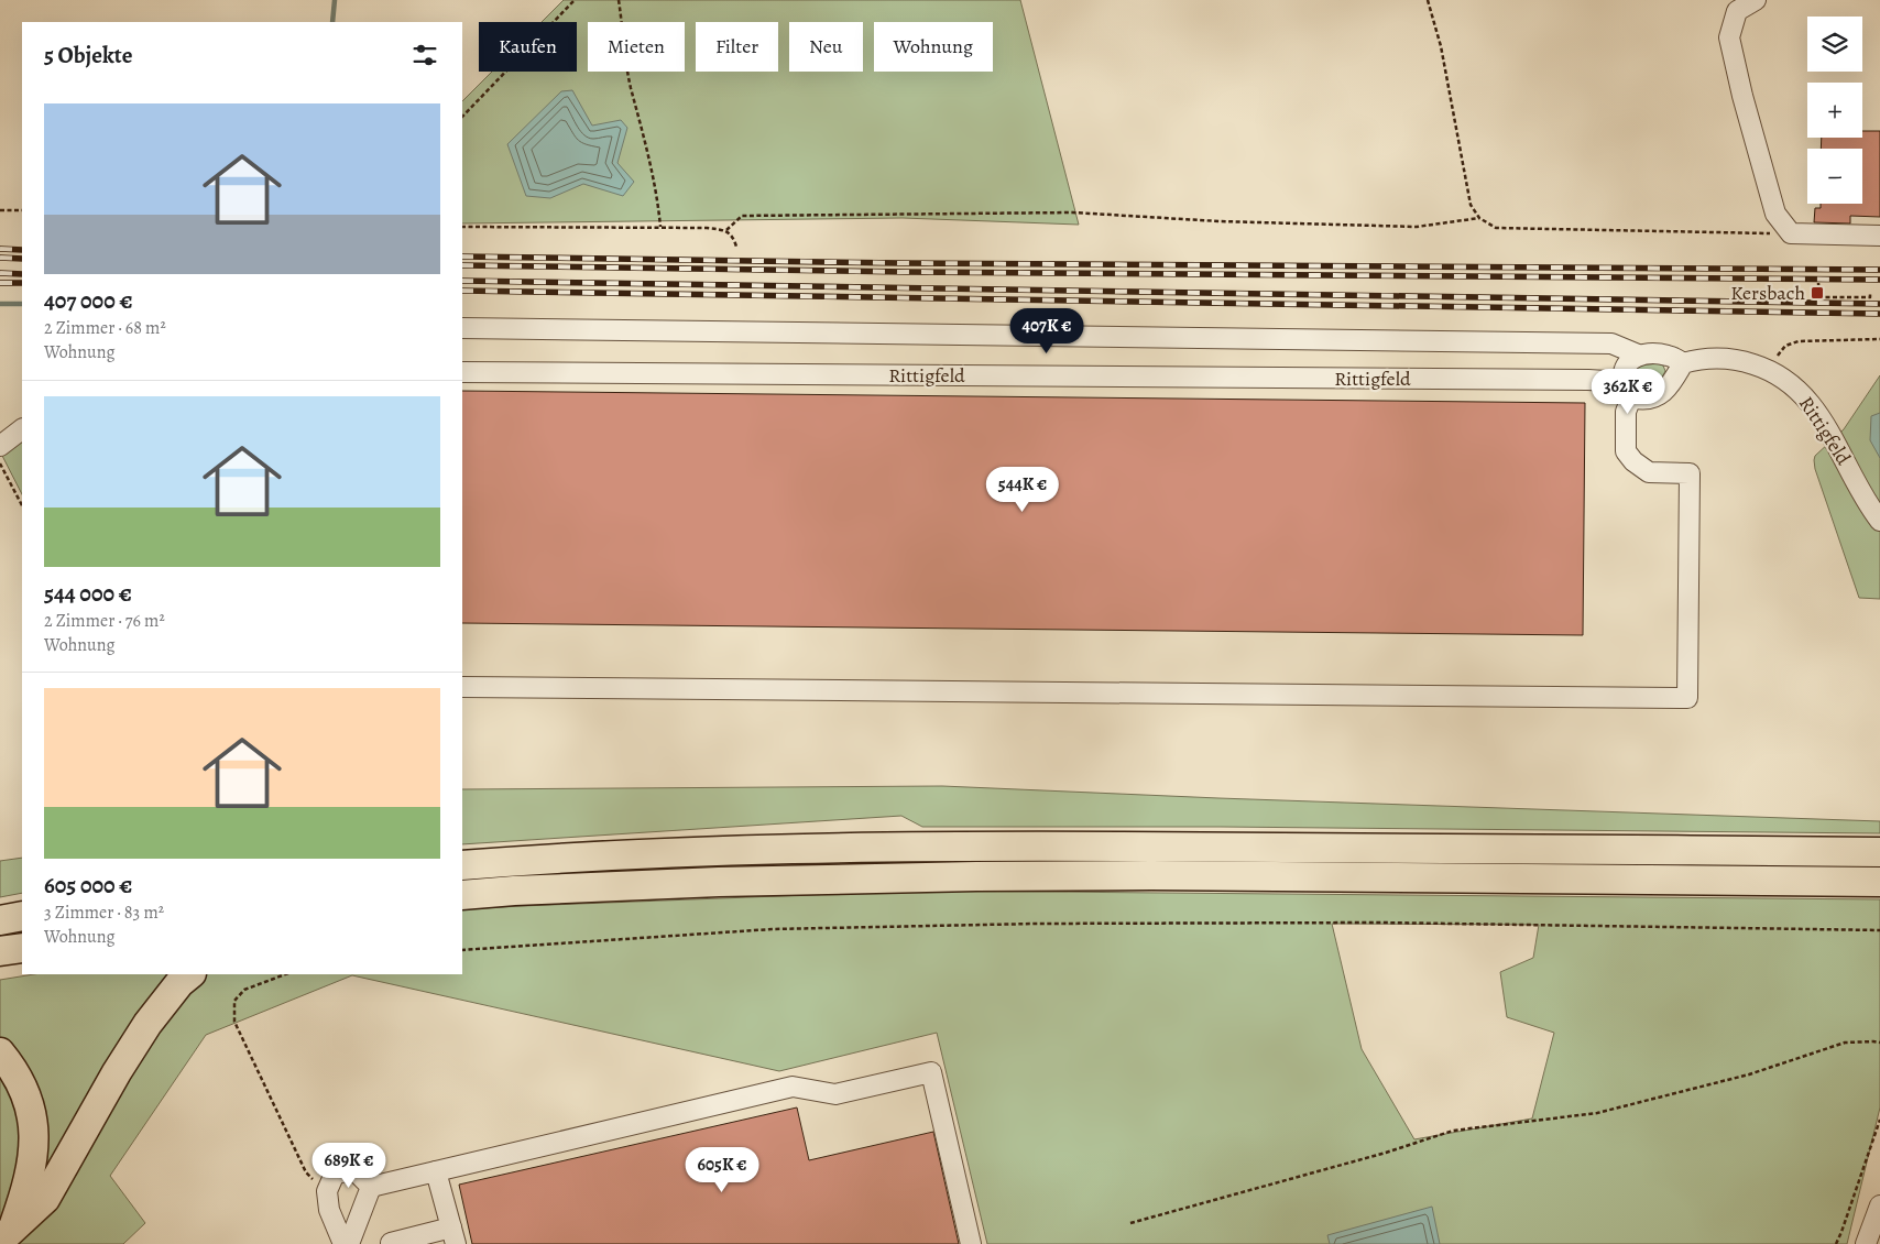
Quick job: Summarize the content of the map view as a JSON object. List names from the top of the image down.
{
  "streets": {
    "street": ["Rittigfeld"]
  },
  "places": {
    "transit": ["Kersbach"]
  },
  "page": {
    "map_buttons": ["+", "−"],
    "chip": [
      "Kaufen",
      "Mieten",
      "Filter",
      "Neu",
      "Wohnung"
    ],
    "heading": "5 Objekte",
    "list": [
      {
        "name": "407 000 €",
        "note": "2 Zimmer · 68 m² · Wohnung"
      },
      {
        "name": "544 000 €",
        "note": "2 Zimmer · 76 m² · Wohnung"
      },
      {
        "name": "605 000 €",
        "note": "3 Zimmer · 83 m² · Wohnung"
      }
    ],
    "price": [
      "407K €",
      "362K €",
      "544K €",
      "689K €",
      "605K €"
    ]
  }
}
